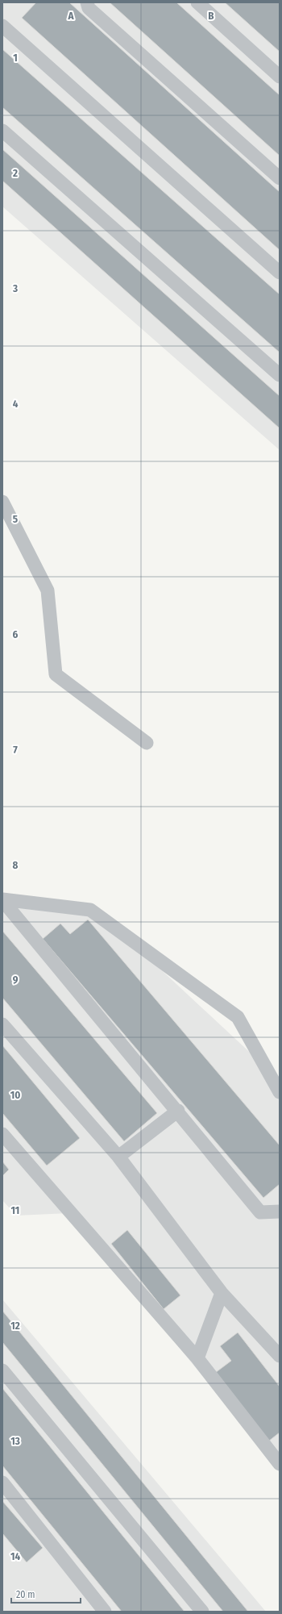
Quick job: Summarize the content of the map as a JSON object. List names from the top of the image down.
{
  "scale_bar": "20 m",
  "grid": {
    "columns": ["A", "B"],
    "rows": [
      "1",
      "2",
      "3",
      "4",
      "5",
      "6",
      "7",
      "8",
      "9",
      "10",
      "11",
      "12",
      "13",
      "14"
    ]
  }
}
